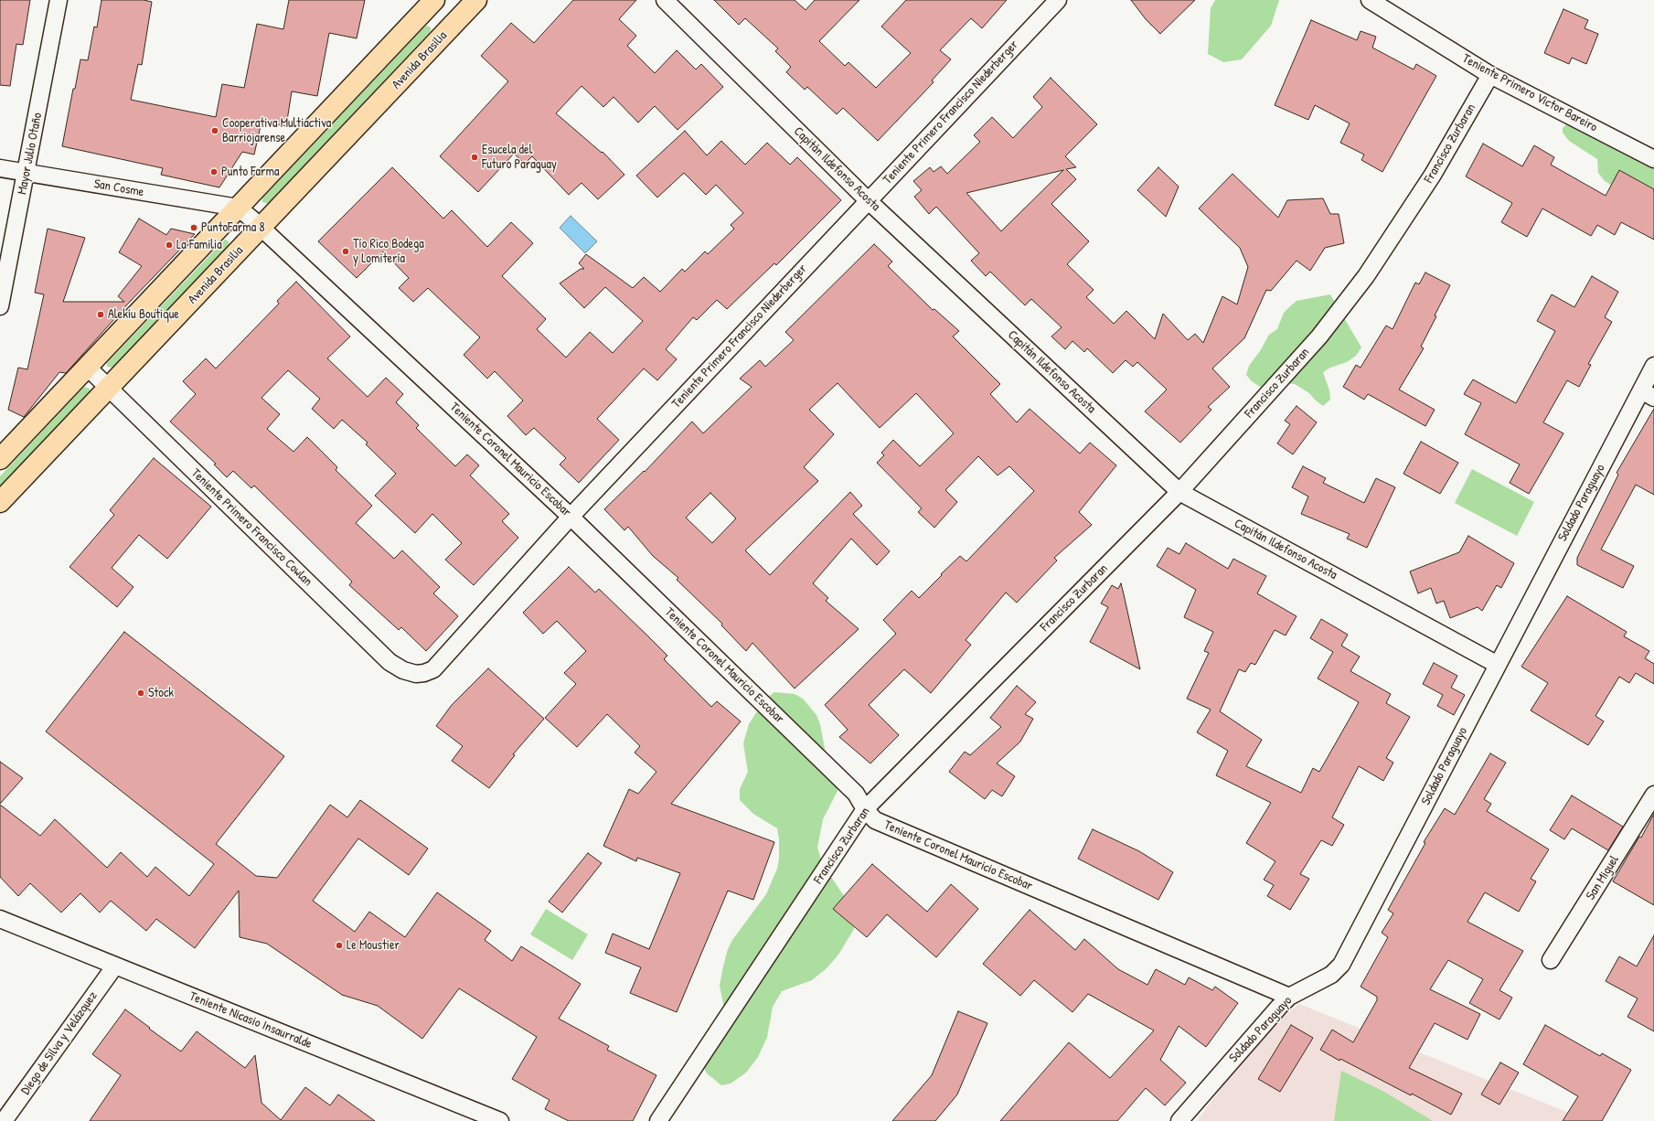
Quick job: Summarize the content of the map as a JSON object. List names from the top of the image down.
{
  "streets": {
    "main road": ["Avenida Brasilia"],
    "street": [
      "Teniente Primero Victor Bareiro",
      "Teniente Primero Francisco Niederberger",
      "Francisco Zurbaran",
      "Mayor Julio Otaño",
      "Capitán Ildefonso Acosta",
      "San Cosme",
      "Teniente Coronel Mauricio Escobar",
      "Soldado Paraguayo",
      "Teniente Primero Francisco Cowlan",
      "San Miguel",
      "Teniente Nicasio Insaurralde",
      "Diego de Silva y Velázquez"
    ]
  },
  "crossings": [
    ["Avenida Brasilia", "Teniente Coronel Mauricio Escobar"],
    ["Avenida Brasilia", "Teniente Primero Francisco Cowlan"],
    ["Teniente Primero Victor Bareiro", "Francisco Zurbaran"],
    ["Teniente Primero Francisco Niederberger", "Capitán Ildefonso Acosta"],
    ["Teniente Primero Francisco Niederberger", "Teniente Coronel Mauricio Escobar"],
    ["Teniente Primero Francisco Niederberger", "Teniente Primero Francisco Cowlan"],
    ["Francisco Zurbaran", "Capitán Ildefonso Acosta"],
    ["Francisco Zurbaran", "Teniente Coronel Mauricio Escobar"],
    ["Mayor Julio Otaño", "San Cosme"],
    ["Capitán Ildefonso Acosta", "Soldado Paraguayo"],
    ["San Cosme", "Teniente Coronel Mauricio Escobar"],
    ["Teniente Coronel Mauricio Escobar", "Soldado Paraguayo"],
    ["Teniente Nicasio Insaurralde", "Diego de Silva y Velázquez"]
  ],
  "places": [
    "Cooperativa Multiactiva Barriojarense",
    "Esucela del Futuro Paraguay",
    "Punto Farma",
    "PuntoFarma 8",
    "La Familia",
    "Tío Rico Bodega y Lomitería",
    "Alekíu Boutique",
    "Stock",
    "Le Moustier"
  ]
}
